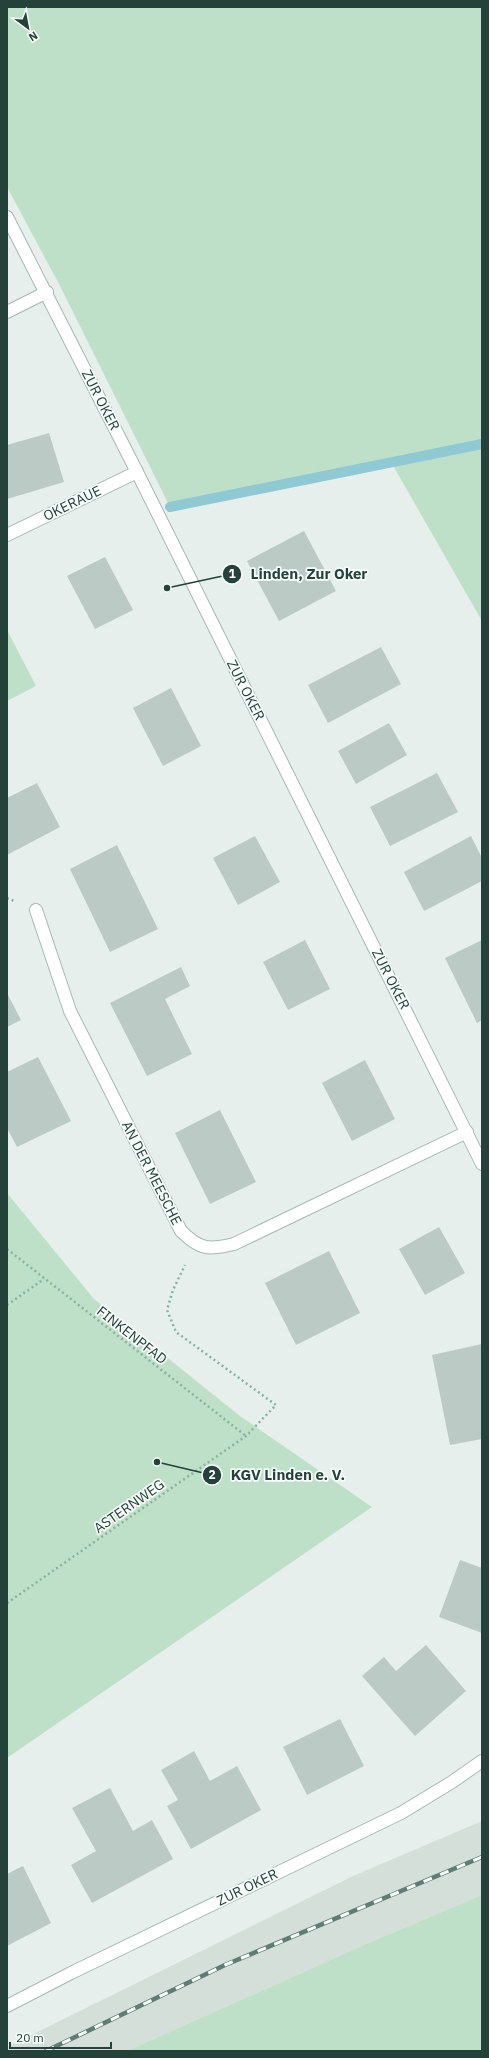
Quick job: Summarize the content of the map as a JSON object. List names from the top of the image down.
{
  "streets": {
    "street": ["ZUR OKER", "OKERAUE", "AN DER MEESCHE"],
    "path": ["FINKENPFAD", "ASTERNWEG"]
  },
  "crossings": [
    ["ZUR OKER", "OKERAUE"],
    ["AN DER MEESCHE", "ASTERNWEG"],
    ["FINKENPFAD", "ASTERNWEG"]
  ],
  "places": ["Linden, Zur Oker", "KGV Linden e. V."],
  "scale_bar": "20 m",
  "north": "bottom right"
}
